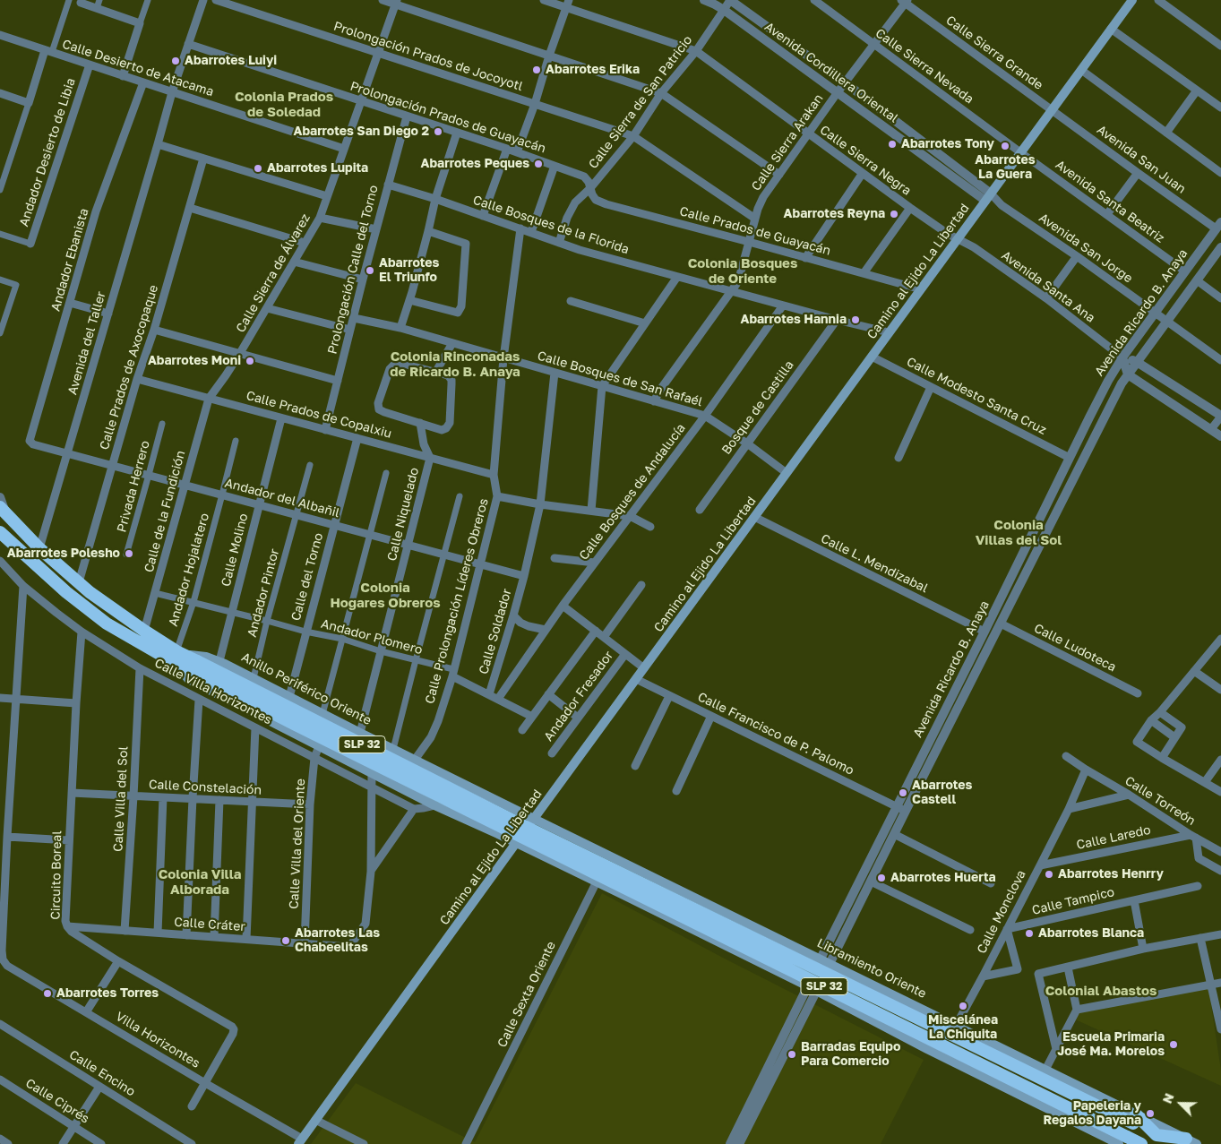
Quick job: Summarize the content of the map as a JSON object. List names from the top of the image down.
{
  "streets": {
    "highway": ["Anillo Periférico Oriente", "SLP 32", "Libramiento Oriente"],
    "main road": ["Camino al Ejido La Libertad"],
    "street": [
      "Calle Sierra Grande",
      "Prolongación Prados de Jocoyotl",
      "Calle Sierra Nevada",
      "Calle Desierto de Atacama",
      "Avenida Cordillera Oriental",
      "Calle Sierra de San Patricio",
      "Prolongación Prados de Guayacán",
      "Calle Sierra Arakan",
      "Andador Desierto de Libia",
      "Avenida San Juan",
      "Calle Sierra Negra",
      "Avenida Santa Beatriz",
      "Calle Bosques de la Florida",
      "Calle Prados de Guayacán",
      "Avenida San Jorge",
      "Andador Ebanista",
      "Prolongación Calle del Torno",
      "Calle Sierra de Álvarez",
      "Avenida Santa Ana",
      "Avenida Ricardo B. Anaya",
      "Avenida del Taller",
      "Calle Prados de Axocopaque",
      "Calle Bosques de San Rafaél",
      "Calle Modesto Santa Cruz",
      "Bosque de Castilla",
      "Calle Prados de Copalxiu",
      "Privada Herrero",
      "Calle Bosques de Andalucía",
      "Andador del Albañil",
      "Calle de la Fundición",
      "Calle Niquelado",
      "Calle Molino",
      "Calle L. Mendizabal",
      "Andador Hojalatero",
      "Calle del Torno",
      "Andador Pintor",
      "Calle Prolongación Líderes Obreros",
      "Calle Soldador",
      "Andador Plomero",
      "Calle Ludoteca",
      "Calle Villa Horizontes",
      "Andador Fresador",
      "Calle Francisco de P. Palomo",
      "Calle Constelación",
      "Calle Villa del Sol",
      "Calle Torreón",
      "Calle Laredo",
      "Calle Villa del Oriente",
      "Circuito Boreal",
      "Calle Tampico",
      "Calle Monclova",
      "Calle Cráter",
      "Calle Sexta Oriente",
      "Villa Horizontes",
      "Calle Encino",
      "Calle Ciprés"
    ]
  },
  "crossings": [
    ["Calle Sierra Grande", "Calle Sierra Arakan"],
    ["Calle Sierra Grande", "Avenida San Juan"],
    ["Calle Sierra Grande", "Camino al Ejido La Libertad"],
    ["Prolongación Prados de Jocoyotl", "Calle Sierra de San Patricio"],
    ["Prolongación Prados de Jocoyotl", "Calle Sierra Arakan"],
    ["Prolongación Prados de Jocoyotl", "Calle Sierra de Álvarez"],
    ["Calle Sierra Nevada", "Calle Sierra Arakan"],
    ["Calle Sierra Nevada", "Avenida Santa Beatriz"],
    ["Calle Sierra Nevada", "Camino al Ejido La Libertad"],
    ["Calle Desierto de Atacama", "Andador Desierto de Libia"],
    ["Calle Desierto de Atacama", "Andador Ebanista"],
    ["Calle Desierto de Atacama", "Calle Sierra de Álvarez"],
    ["Calle Desierto de Atacama", "Avenida del Taller"],
    ["Avenida Cordillera Oriental", "Calle Sierra de San Patricio"],
    ["Avenida Cordillera Oriental", "Calle Sierra Arakan"],
    ["Avenida Cordillera Oriental", "Avenida San Jorge"],
    ["Avenida Cordillera Oriental", "Camino al Ejido La Libertad"],
    ["Calle Sierra de San Patricio", "Prolongación Prados de Guayacán"],
    ["Calle Sierra de San Patricio", "Calle Sierra Negra"],
    ["Calle Sierra de San Patricio", "Calle Bosques de la Florida"],
    ["Calle Sierra de San Patricio", "Calle Prados de Guayacán"],
    ["Prolongación Prados de Guayacán", "Calle Prados de Guayacán"],
    ["Prolongación Prados de Guayacán", "Prolongación Calle del Torno"],
    ["Prolongación Prados de Guayacán", "Calle Sierra de Álvarez"],
    ["Prolongación Prados de Guayacán", "Avenida del Taller"],
    ["Calle Sierra Arakan", "Calle Sierra Negra"],
    ["Calle Sierra Arakan", "Calle Bosques de la Florida"],
    ["Calle Sierra Arakan", "Calle Prados de Guayacán"],
    ["Calle Sierra Arakan", "Calle Bosques de San Rafaél"],
    ["Avenida San Juan", "Camino al Ejido La Libertad"],
    ["Avenida San Juan", "Avenida Ricardo B. Anaya"],
    ["Calle Sierra Negra", "Camino al Ejido La Libertad"],
    ["Calle Sierra Negra", "Avenida Santa Ana"],
    ["Avenida Santa Beatriz", "Camino al Ejido La Libertad"],
    ["Avenida Santa Beatriz", "Avenida Ricardo B. Anaya"],
    ["Calle Bosques de la Florida", "Prolongación Calle del Torno"],
    ["Calle Bosques de la Florida", "Camino al Ejido La Libertad"],
    ["Calle Bosques de la Florida", "Bosque de Castilla"],
    ["Calle Bosques de la Florida", "Calle Bosques de Andalucía"],
    ["Calle Bosques de la Florida", "Calle Prolongación Líderes Obreros"],
    ["Calle Prados de Guayacán", "Camino al Ejido La Libertad"],
    ["Avenida San Jorge", "Camino al Ejido La Libertad"],
    ["Avenida San Jorge", "Avenida Ricardo B. Anaya"],
    ["Andador Ebanista", "Andador del Albañil"],
    ["Prolongación Calle del Torno", "Calle Bosques de San Rafaél"],
    ["Prolongación Calle del Torno", "Calle Prados de Copalxiu"],
    ["Camino al Ejido La Libertad", "Avenida Santa Ana"],
    ["Camino al Ejido La Libertad", "Calle Bosques de San Rafaél"],
    ["Camino al Ejido La Libertad", "Calle Modesto Santa Cruz"],
    ["Camino al Ejido La Libertad", "Calle L. Mendizabal"],
    ["Camino al Ejido La Libertad", "Anillo Periférico Oriente"],
    ["Camino al Ejido La Libertad", "Calle Francisco de P. Palomo"],
    ["Camino al Ejido La Libertad", "SLP 32"],
    ["Camino al Ejido La Libertad", "Libramiento Oriente"],
    ["Camino al Ejido La Libertad", "Villa Horizontes"],
    ["Calle Sierra de Álvarez", "Calle Prados de Copalxiu"],
    ["Calle Sierra de Álvarez", "Calle de la Fundición"],
    ["Avenida Santa Ana", "Avenida Ricardo B. Anaya"],
    ["Avenida Ricardo B. Anaya", "Calle Modesto Santa Cruz"],
    ["Avenida Ricardo B. Anaya", "Calle L. Mendizabal"],
    ["Avenida Ricardo B. Anaya", "Calle Ludoteca"],
    ["Avenida Ricardo B. Anaya", "Calle Francisco de P. Palomo"],
    ["Avenida Ricardo B. Anaya", "Libramiento Oriente"],
    ["Avenida del Taller", "Andador del Albañil"],
    ["Avenida del Taller", "Anillo Periférico Oriente"],
    ["Calle Prados de Axocopaque", "Calle Prados de Copalxiu"],
    ["Calle Prados de Axocopaque", "Andador del Albañil"],
    ["Calle Prados de Axocopaque", "Anillo Periférico Oriente"],
    ["Calle Bosques de San Rafaél", "Bosque de Castilla"],
    ["Calle Bosques de San Rafaél", "Calle Bosques de Andalucía"],
    ["Calle Bosques de San Rafaél", "Calle Prolongación Líderes Obreros"],
    ["Calle Bosques de San Rafaél", "Calle Soldador"],
    ["Calle Prados de Copalxiu", "Calle de la Fundición"],
    ["Calle Prados de Copalxiu", "Calle Niquelado"],
    ["Calle Prados de Copalxiu", "Calle Molino"],
    ["Calle Prados de Copalxiu", "Calle del Torno"],
    ["Calle Prados de Copalxiu", "Calle Prolongación Líderes Obreros"],
    ["Privada Herrero", "Andador del Albañil"],
    ["Andador del Albañil", "Calle de la Fundición"],
    ["Andador del Albañil", "Calle Niquelado"],
    ["Andador del Albañil", "Calle Molino"],
    ["Andador del Albañil", "Andador Hojalatero"],
    ["Andador del Albañil", "Calle del Torno"],
    ["Andador del Albañil", "Andador Pintor"],
    ["Andador del Albañil", "Calle Prolongación Líderes Obreros"],
    ["Andador del Albañil", "Calle Soldador"],
    ["Calle de la Fundición", "Andador Plomero"],
    ["Calle de la Fundición", "Anillo Periférico Oriente"],
    ["Calle Niquelado", "Andador Plomero"],
    ["Calle Niquelado", "Anillo Periférico Oriente"],
    ["Calle Molino", "Andador Plomero"],
    ["Calle Molino", "Anillo Periférico Oriente"],
    ["Andador Hojalatero", "Andador Plomero"],
    ["Andador Hojalatero", "Anillo Periférico Oriente"],
    ["Calle del Torno", "Andador Plomero"],
    ["Calle del Torno", "Anillo Periférico Oriente"],
    ["Andador Pintor", "Andador Plomero"],
    ["Andador Pintor", "Anillo Periférico Oriente"],
    ["Calle Prolongación Líderes Obreros", "Andador Plomero"],
    ["Calle Prolongación Líderes Obreros", "Anillo Periférico Oriente"],
    ["Anillo Periférico Oriente", "SLP 32"],
    ["Anillo Periférico Oriente", "Calle Villa del Oriente"],
    ["Anillo Periférico Oriente", "Libramiento Oriente"],
    ["Calle Villa Horizontes", "Calle Villa del Sol"],
    ["Calle Villa Horizontes", "Calle Villa del Oriente"],
    ["Calle Villa Horizontes", "Circuito Boreal"],
    ["SLP 32", "Libramiento Oriente"],
    ["Calle Constelación", "Calle Villa del Sol"],
    ["Calle Constelación", "Calle Villa del Oriente"],
    ["Calle Constelación", "Circuito Boreal"],
    ["Calle Villa del Sol", "Calle Cráter"],
    ["Calle Torreón", "Calle Laredo"],
    ["Calle Torreón", "Calle Monclova"],
    ["Calle Laredo", "Calle Monclova"],
    ["Calle Villa del Oriente", "Calle Cráter"],
    ["Circuito Boreal", "Calle Cráter"],
    ["Circuito Boreal", "Villa Horizontes"],
    ["Calle Tampico", "Calle Monclova"],
    ["Calle Monclova", "Libramiento Oriente"],
    ["Libramiento Oriente", "Calle Sexta Oriente"]
  ],
  "districts": [
    "Colonia Prados de Soledad",
    "Colonia Bosques de Oriente",
    "Colonia Rinconadas de Ricardo B. Anaya",
    "Colonia Villas del Sol",
    "Colonia Hogares Obreros",
    "Colonia Villa Alborada",
    "Colonial Abastos"
  ],
  "places": [
    "Abarrotes Luiyi",
    "Abarrotes Erika",
    "Abarrotes San Diego 2",
    "Abarrotes Tony",
    "Abarrotes La Guera",
    "Abarrotes Peques",
    "Abarrotes Lupita",
    "Abarrotes Reyna",
    "Abarrotes El Triunfo",
    "Abarrotes Hannia",
    "Abarrotes Moni",
    "Abarrotes Polesho",
    "Abarrotes Castell",
    "Abarrotes Henrry",
    "Abarrotes Huerta",
    "Abarrotes Blanca",
    "Abarrotes Las Chabeelitas",
    "Abarrotes Torres",
    "Miscelánea La Chiquita",
    "Escuela Primaria José Ma. Morelos",
    "Barradas Equipo Para Comercio",
    "Papeleria y Regalos Dayana"
  ],
  "north": "top left"
}
